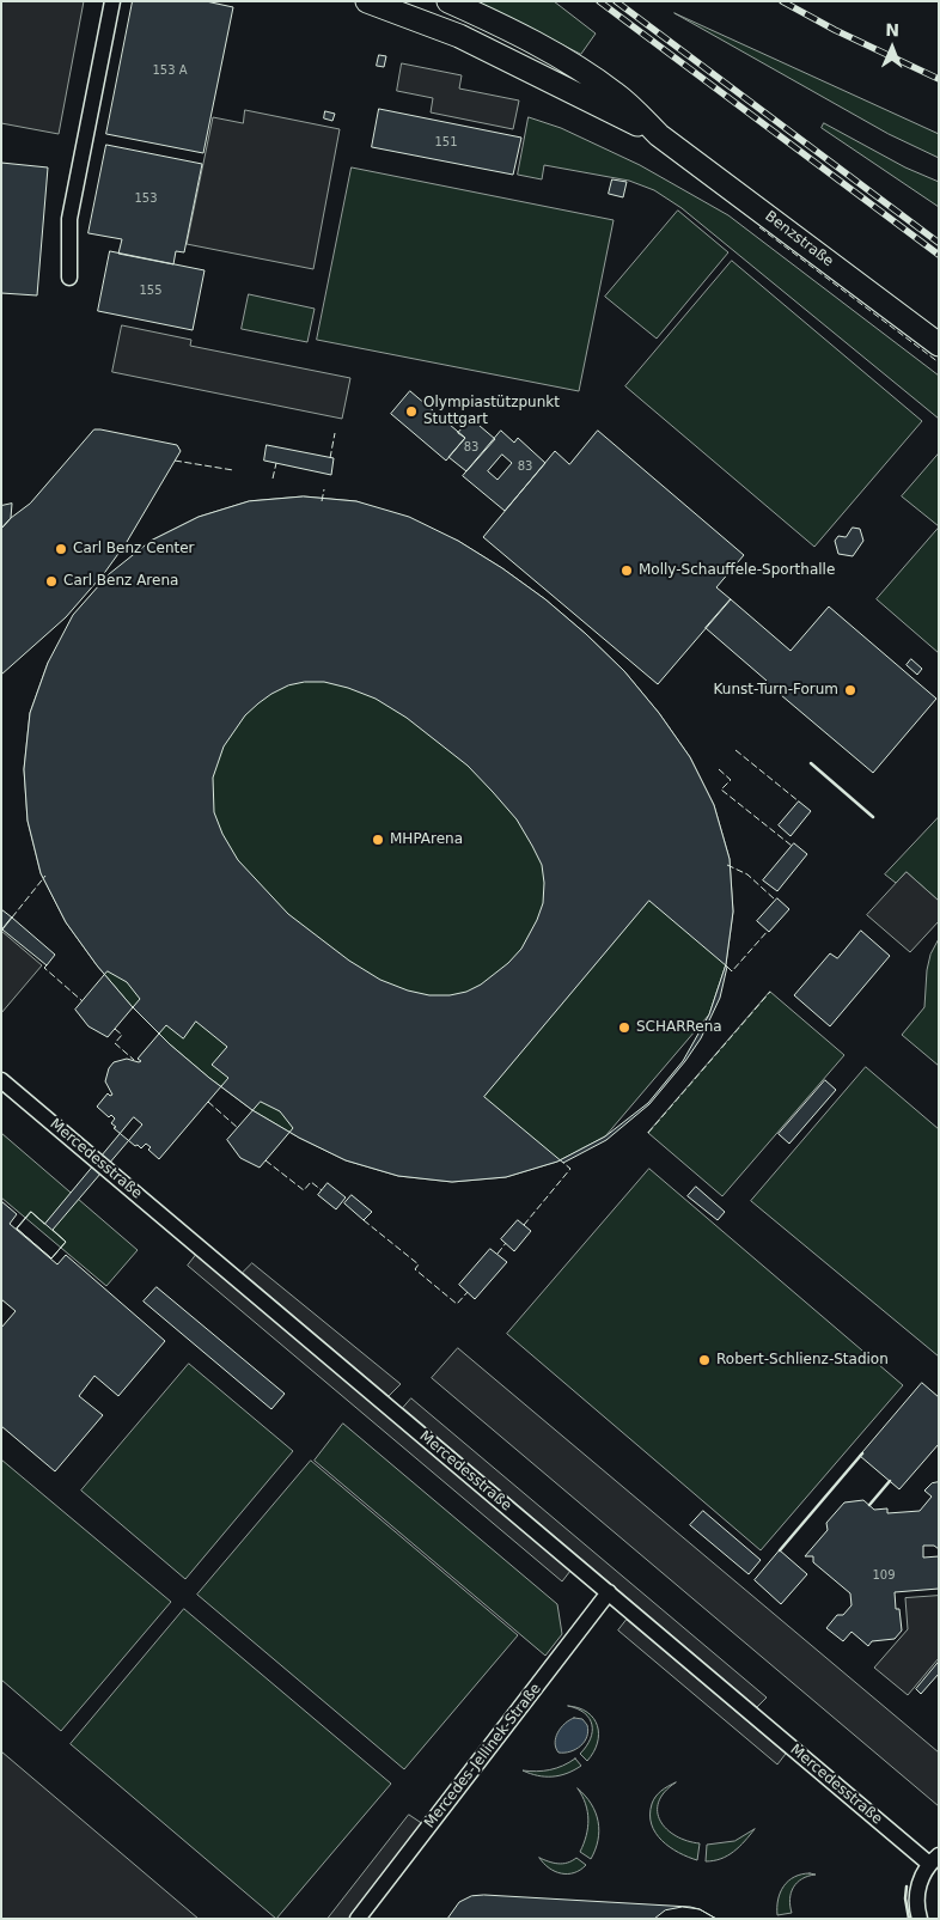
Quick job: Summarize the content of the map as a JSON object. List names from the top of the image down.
{
  "streets": {
    "main road": ["Benzstraße"],
    "street": ["Mercedesstraße", "Mercedes-Jellinek-Straße"]
  },
  "crossings": [
    ["Mercedesstraße", "Mercedes-Jellinek-Straße"]
  ],
  "places": [
    "Olympiastützpunkt Stuttgart",
    "Carl Benz Center",
    "Molly-Schauffele-Sporthalle",
    "Carl Benz Arena",
    "Kunst-Turn-Forum",
    "MHPArena",
    "SCHARRena",
    "Robert-Schlienz-Stadion"
  ],
  "house_numbers": [
    "153 A",
    "151",
    "153",
    "155",
    "83",
    "83",
    "109"
  ],
  "north": "top"
}
